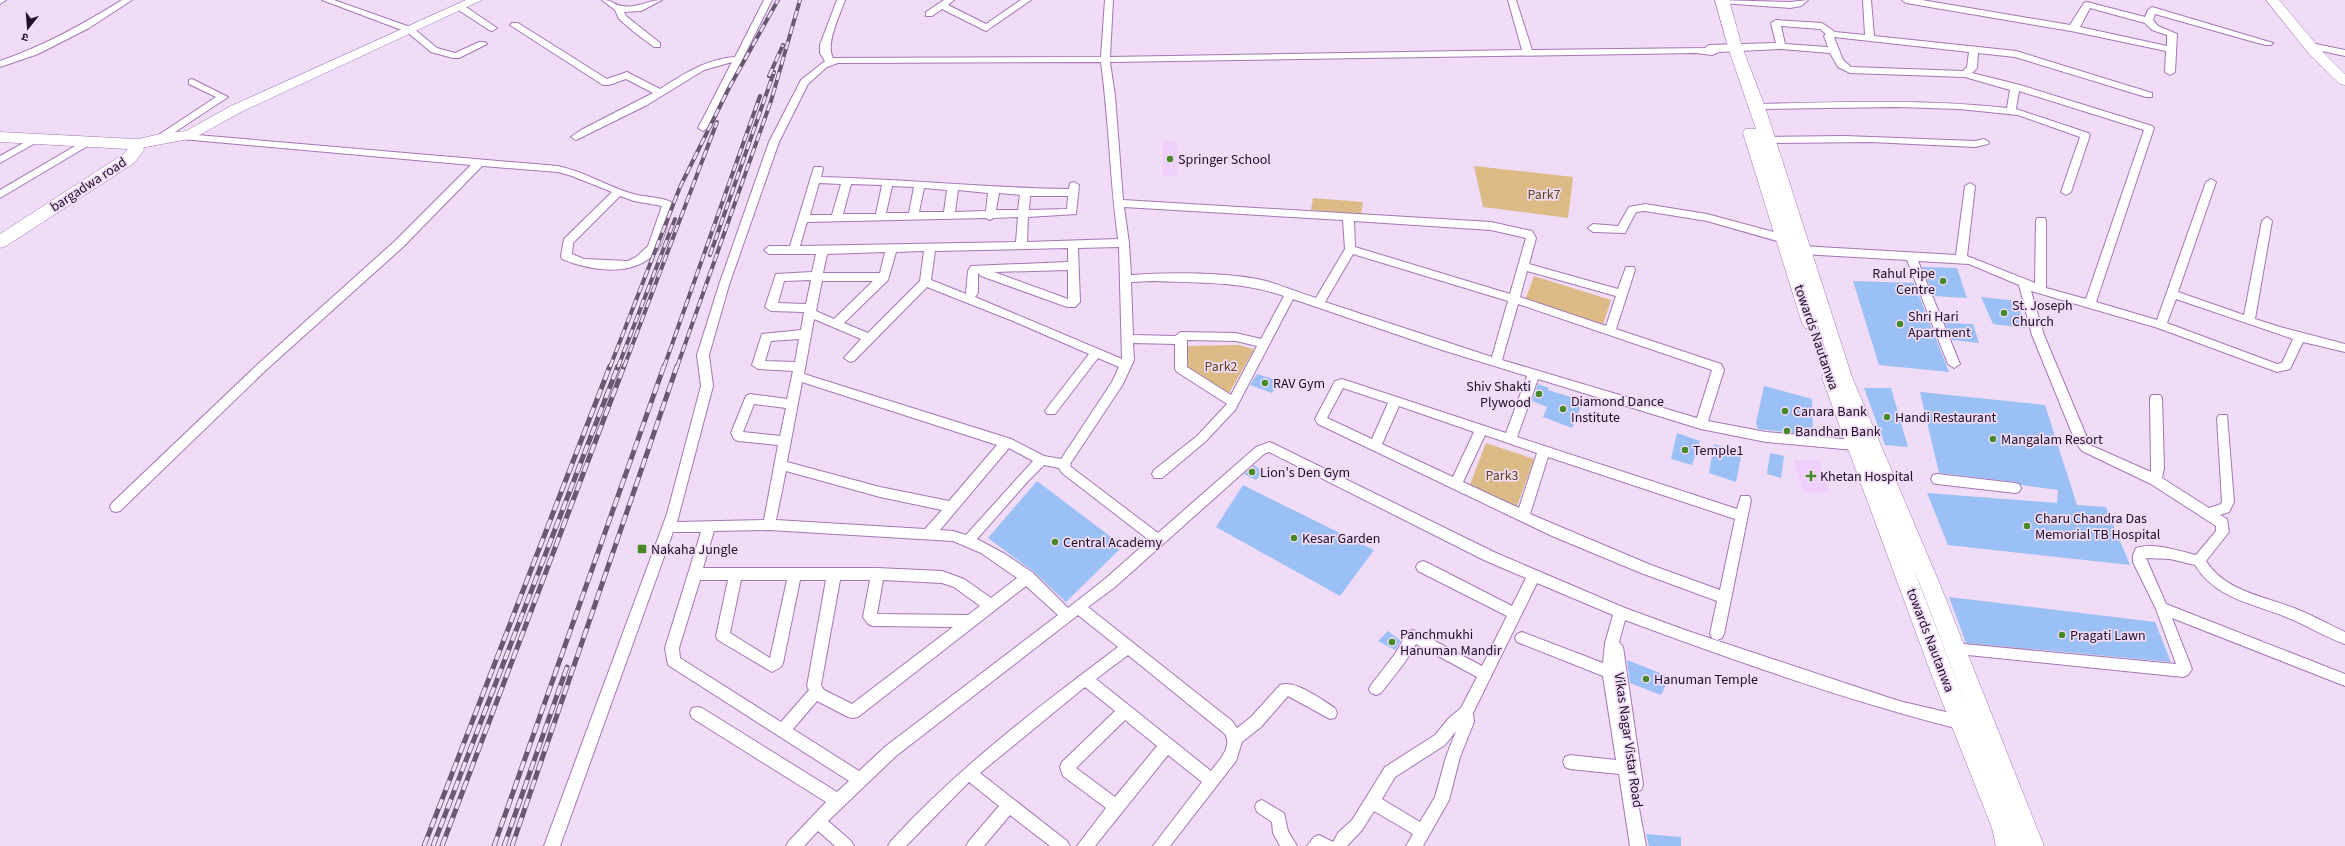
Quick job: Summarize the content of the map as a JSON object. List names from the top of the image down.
{
  "streets": {
    "main road": ["bargadwa road", "towards Nautanwa"],
    "street": ["Vikas Nagar Vistar Road"]
  },
  "parks": ["Park7", "Park2", "Park3"],
  "places": {
    "other": [
      "Springer School",
      "Rahul Pipe Centre",
      "St. Joseph Church",
      "Shri Hari Apartment",
      "RAV Gym",
      "Shiv Shakti Plywood",
      "Diamond Dance Institute",
      "Canara Bank",
      "Handi Restaurant",
      "Bandhan Bank",
      "Mangalam Resort",
      "Temple1",
      "Lion's Den Gym",
      "Charu Chandra Das Memorial TB Hospital",
      "Kesar Garden",
      "Central Academy",
      "Pragati Lawn",
      "Panchmukhi Hanuman Mandir",
      "Hanuman Temple"
    ],
    "health": ["Khetan Hospital"],
    "transit": ["Nakaha Jungle"]
  },
  "north": "bottom"
}
